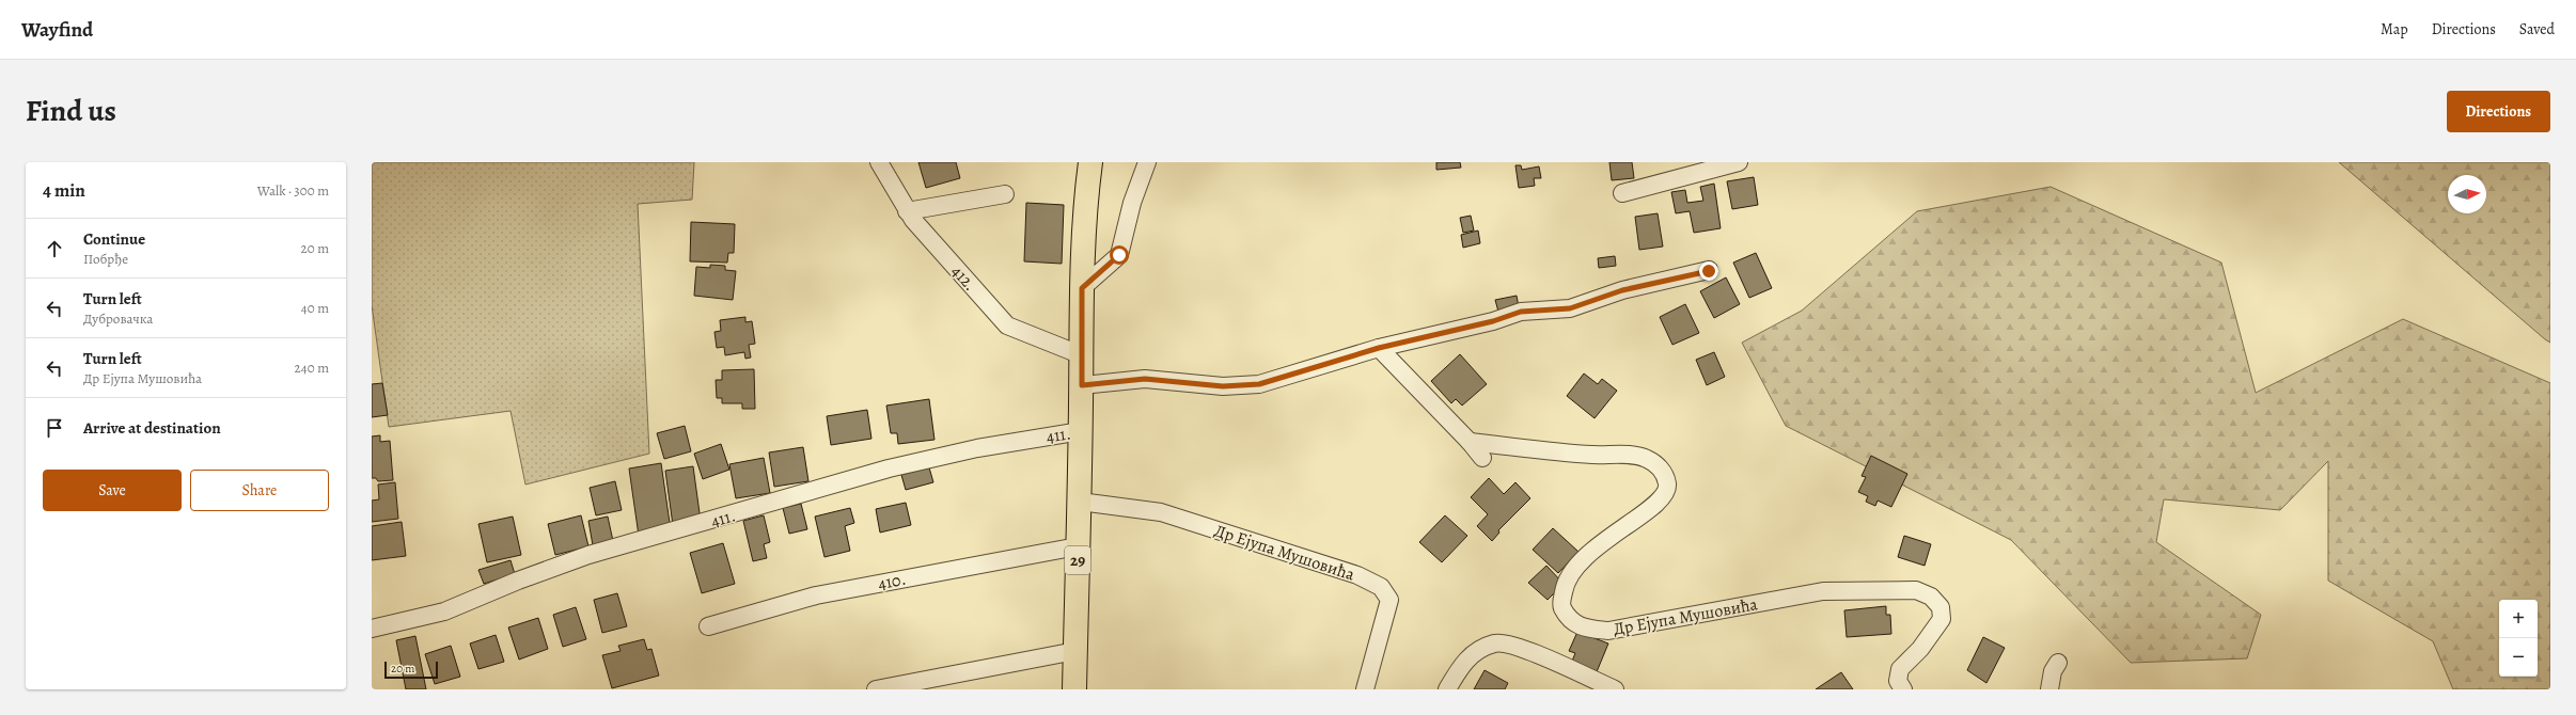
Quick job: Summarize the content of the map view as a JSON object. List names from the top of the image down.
{
  "streets": {
    "main road": ["29"],
    "street": [
      "412.",
      "411.",
      "Др Ејупа Мушовића",
      "410."
    ]
  },
  "crossings": [
    ["412.", "29"],
    ["411.", "29"],
    ["Др Ејупа Мушовића", "29"],
    ["29", "410."]
  ],
  "scale_bar": "20 m",
  "north": "right",
  "page": {
    "header": "Wayfind",
    "nav": ["Map", "Directions", "Saved"],
    "title": "Find us",
    "buttons": [
      "Directions",
      ["Save", "Share"]
    ],
    "heading": ["4 min", "Walk · 300 m"],
    "list": [
      ["Continue", "Побрђе", "20 m"],
      ["Turn left", "Дубровачка", "40 m"],
      ["Turn left", "Др Ејупа Мушовића", "240 m"],
      "Arrive at destination"
    ],
    "map_buttons": ["+", "−"],
    "scale": "20 m"
  }
}
